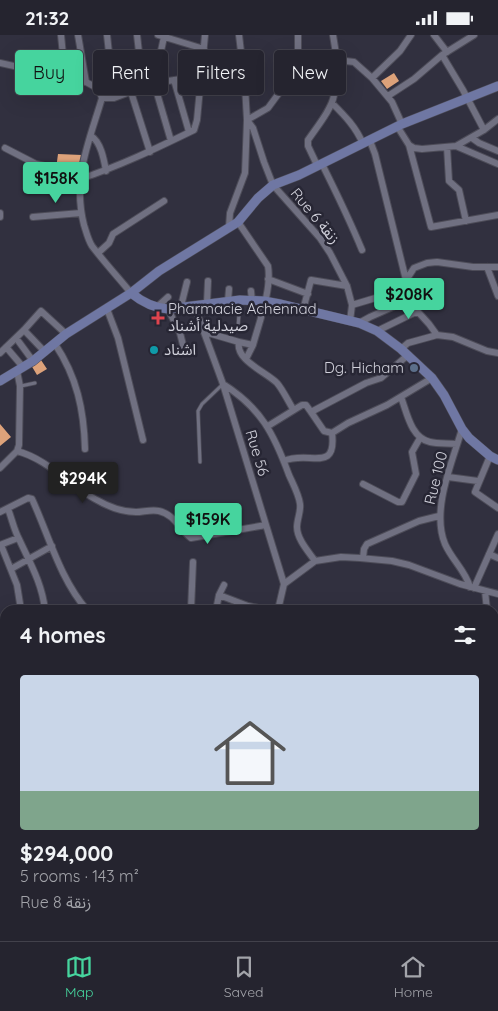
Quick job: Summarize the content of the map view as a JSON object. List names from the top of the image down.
{
  "streets": {
    "street": ["Rue 6 زنقة", "Rue 56", "Rue 100"]
  },
  "places": {
    "health": ["Pharmacie Achennad صيدلية أشناد"],
    "other": ["اشناد", "Dg. Hicham"]
  },
  "page": {
    "status": "21:32",
    "chip": [
      "Buy",
      "Rent",
      "Filters",
      "New"
    ],
    "price": [
      "$158K",
      "$208K",
      "$294K",
      "$159K"
    ],
    "heading": "4 homes",
    "list": [
      {
        "name": "$294,000",
        "note": "5 rooms · 143 m² · Rue 8 زنقة"
      }
    ],
    "tabs": ["Map", "Saved", "Home"]
  }
}
